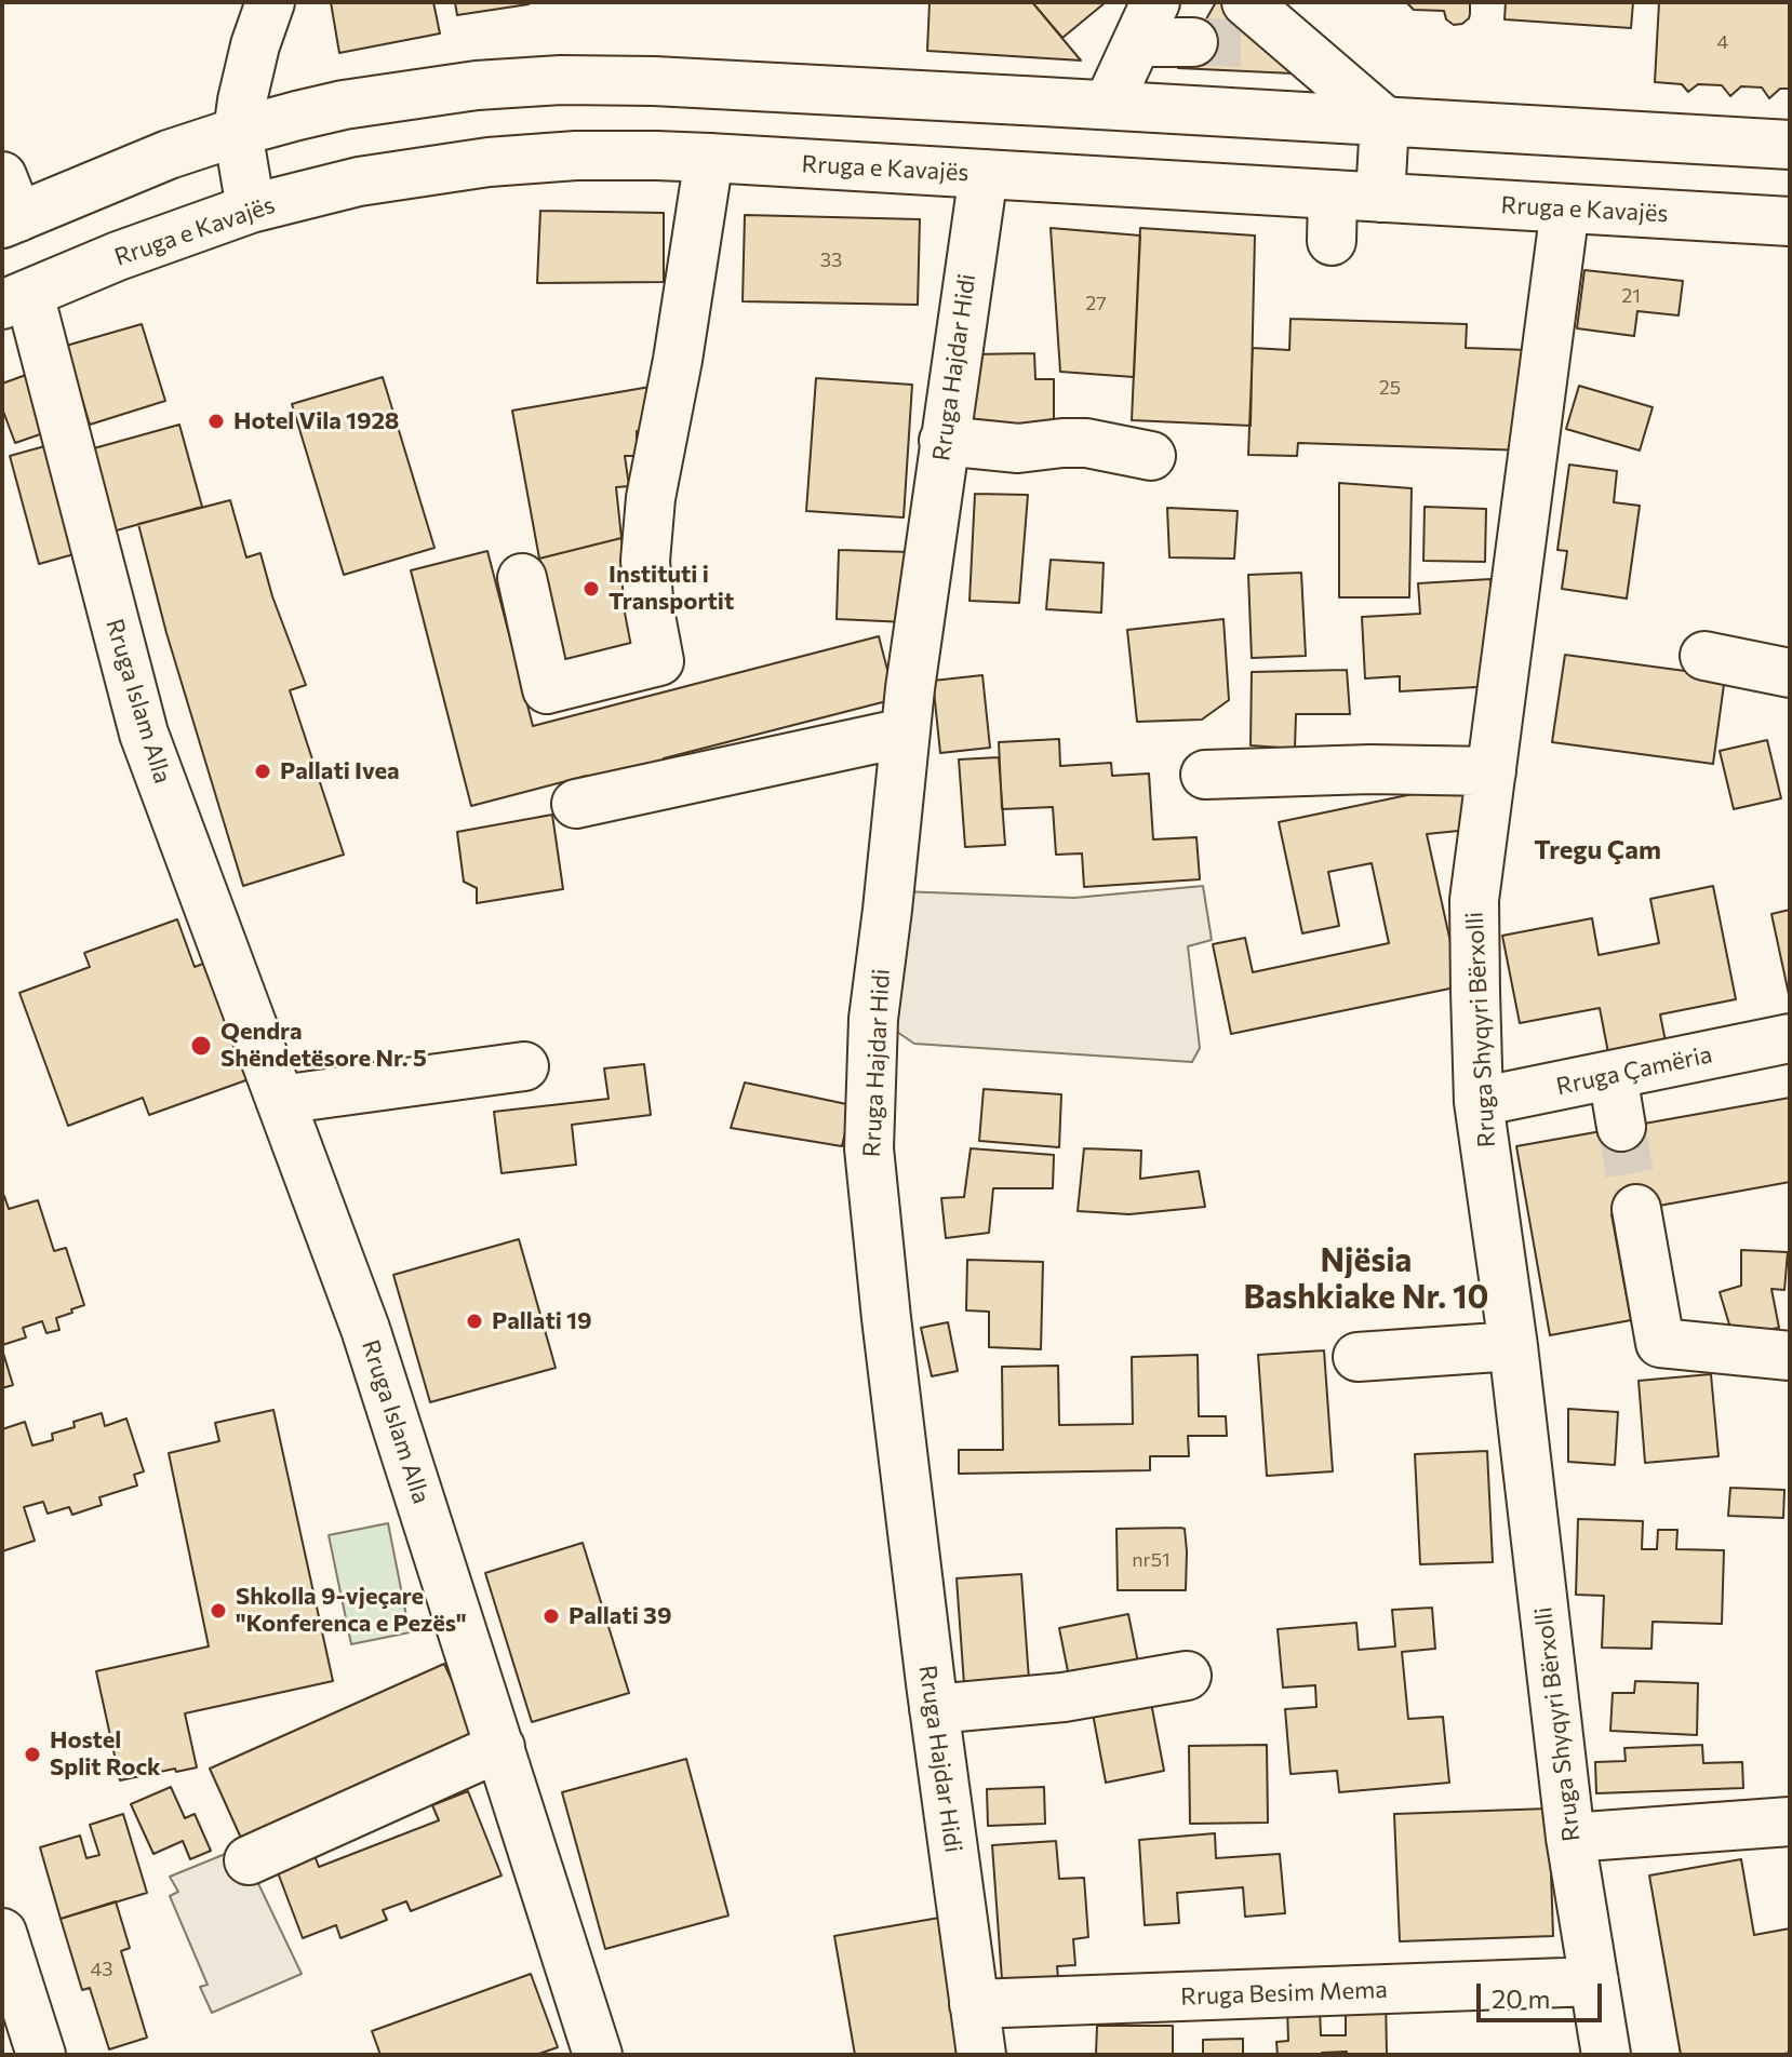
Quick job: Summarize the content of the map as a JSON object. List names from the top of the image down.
{
  "streets": {
    "street": [
      "Rruga e Kavajës",
      "Rruga Hajdar Hidi",
      "Rruga Islam Alla",
      "Rruga Shyqyri Bërxolli",
      "Rruga Çamëria",
      "Rruga Besim Mema"
    ]
  },
  "crossings": [
    ["Rruga e Kavajës", "Rruga Hajdar Hidi"],
    ["Rruga e Kavajës", "Rruga Islam Alla"],
    ["Rruga e Kavajës", "Rruga Shyqyri Bërxolli"],
    ["Rruga Hajdar Hidi", "Rruga Besim Mema"],
    ["Rruga Shyqyri Bërxolli", "Rruga Çamëria"],
    ["Rruga Shyqyri Bërxolli", "Rruga Besim Mema"]
  ],
  "districts": ["Tregu Çam", "Njësia Bashkiake Nr. 10"],
  "places": [
    "Hotel Vila 1928",
    "Instituti i Transportit",
    "Pallati Ivea",
    "Qendra Shëndetësore Nr. 5",
    "Pallati 19",
    "Shkolla 9-vjeçare \"Konferenca e Pezës\"",
    "Pallati 39",
    "Hostel Split Rock"
  ],
  "house_numbers": [
    "4",
    "33",
    "21",
    "27",
    "25",
    "nr51",
    "43"
  ],
  "scale_bar": "20 m"
}
